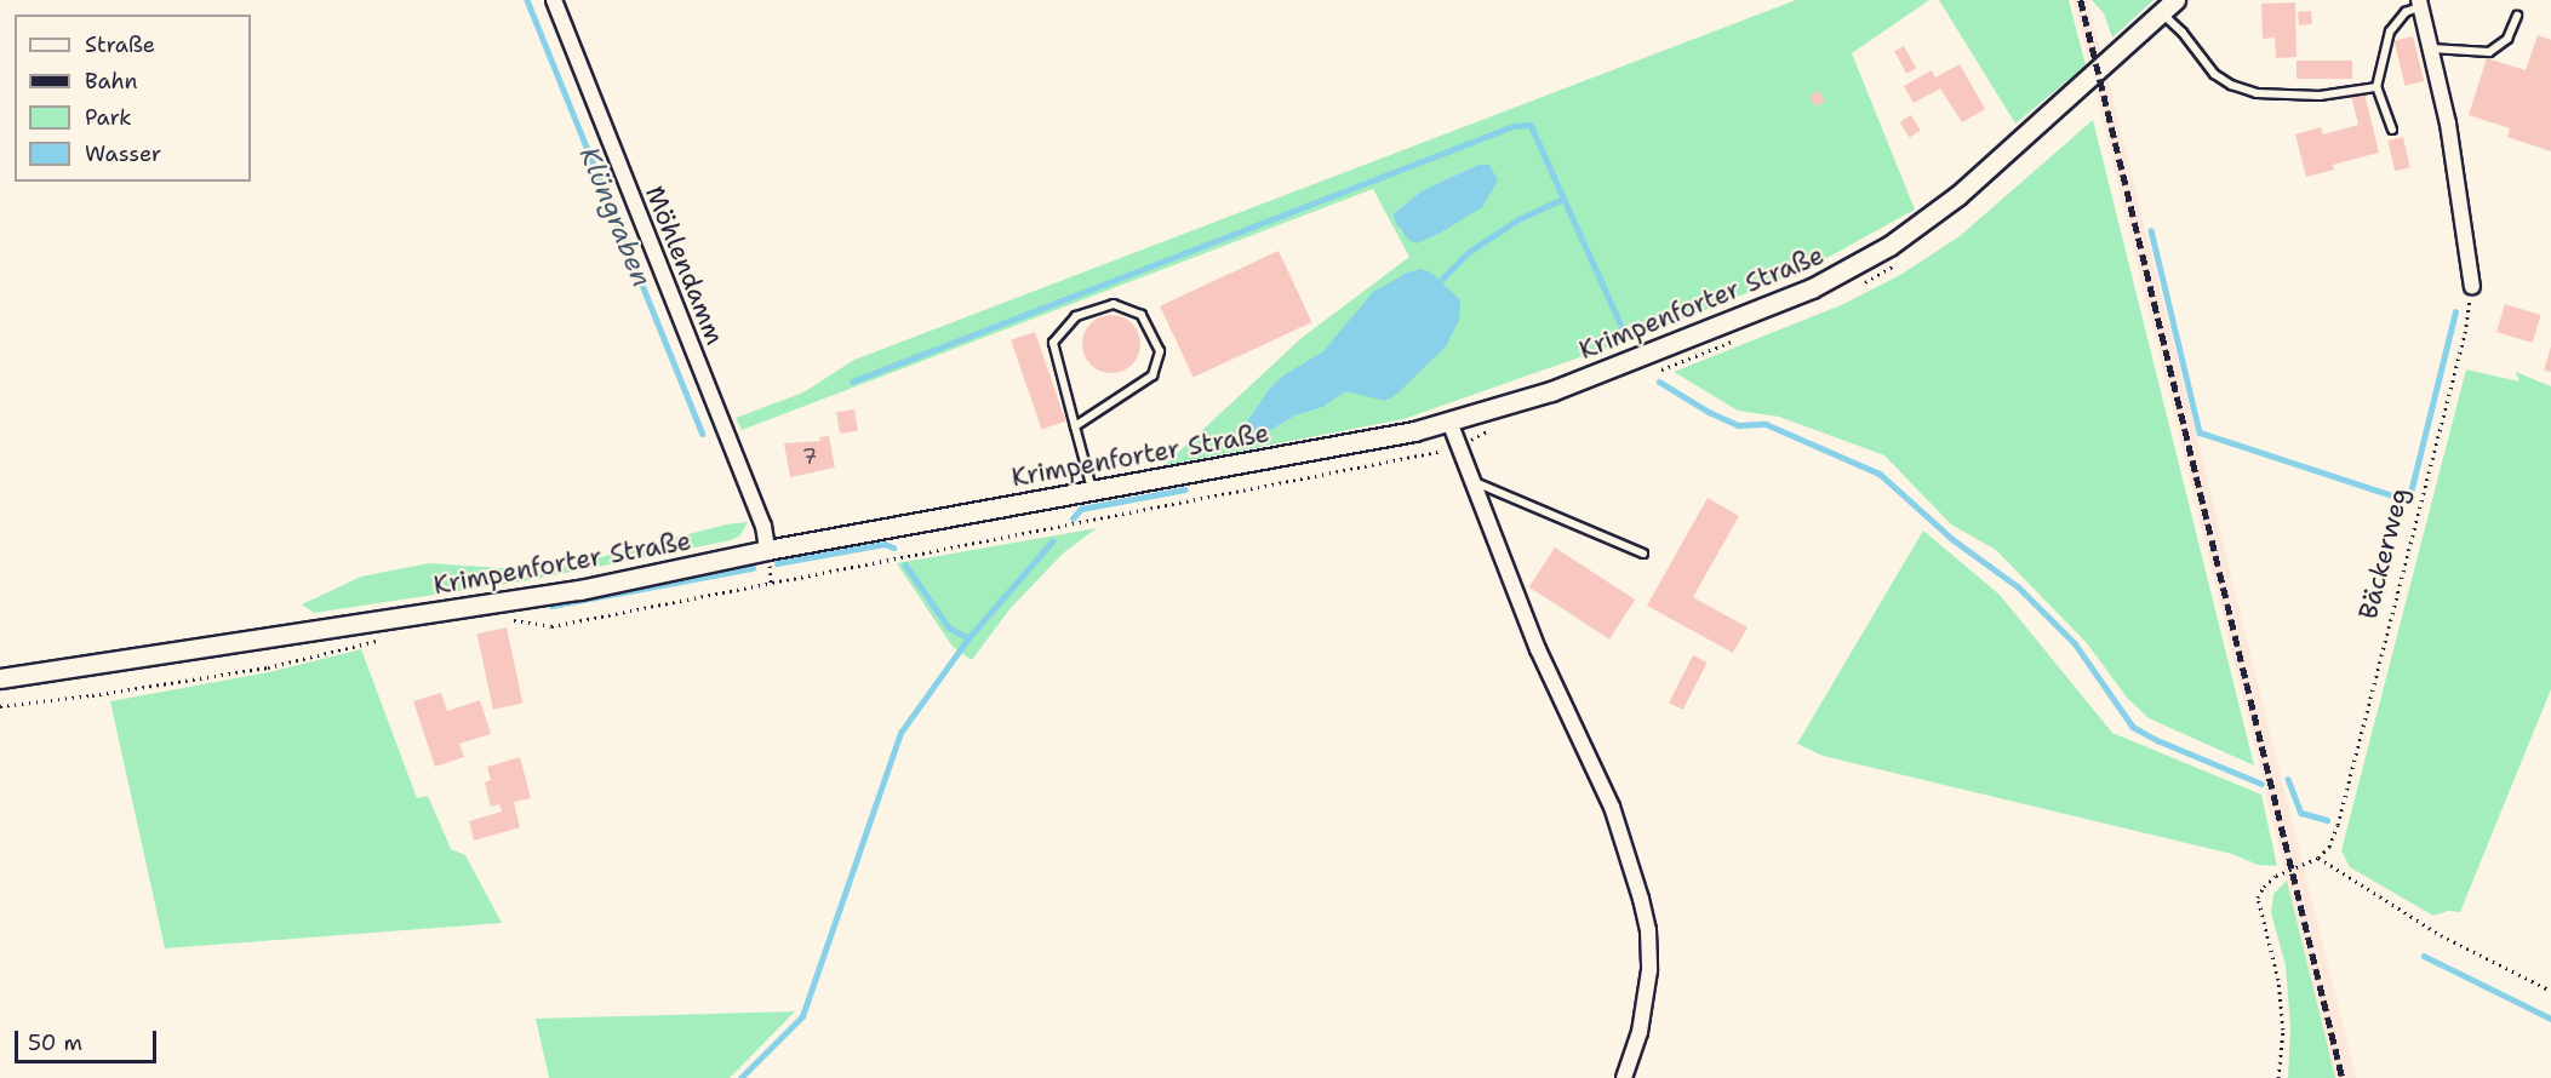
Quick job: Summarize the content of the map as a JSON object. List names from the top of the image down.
{
  "streets": {
    "street": ["Möhlendamm", "Krimpenforter Straße"],
    "path": ["Bäckerweg"]
  },
  "crossings": [
    ["Möhlendamm", "Krimpenforter Straße"]
  ],
  "water": ["Klüngraben"],
  "house_numbers": ["7"],
  "legend": [
    "Straße",
    "Bahn",
    "Park",
    "Wasser"
  ],
  "scale_bar": "50 m"
}
